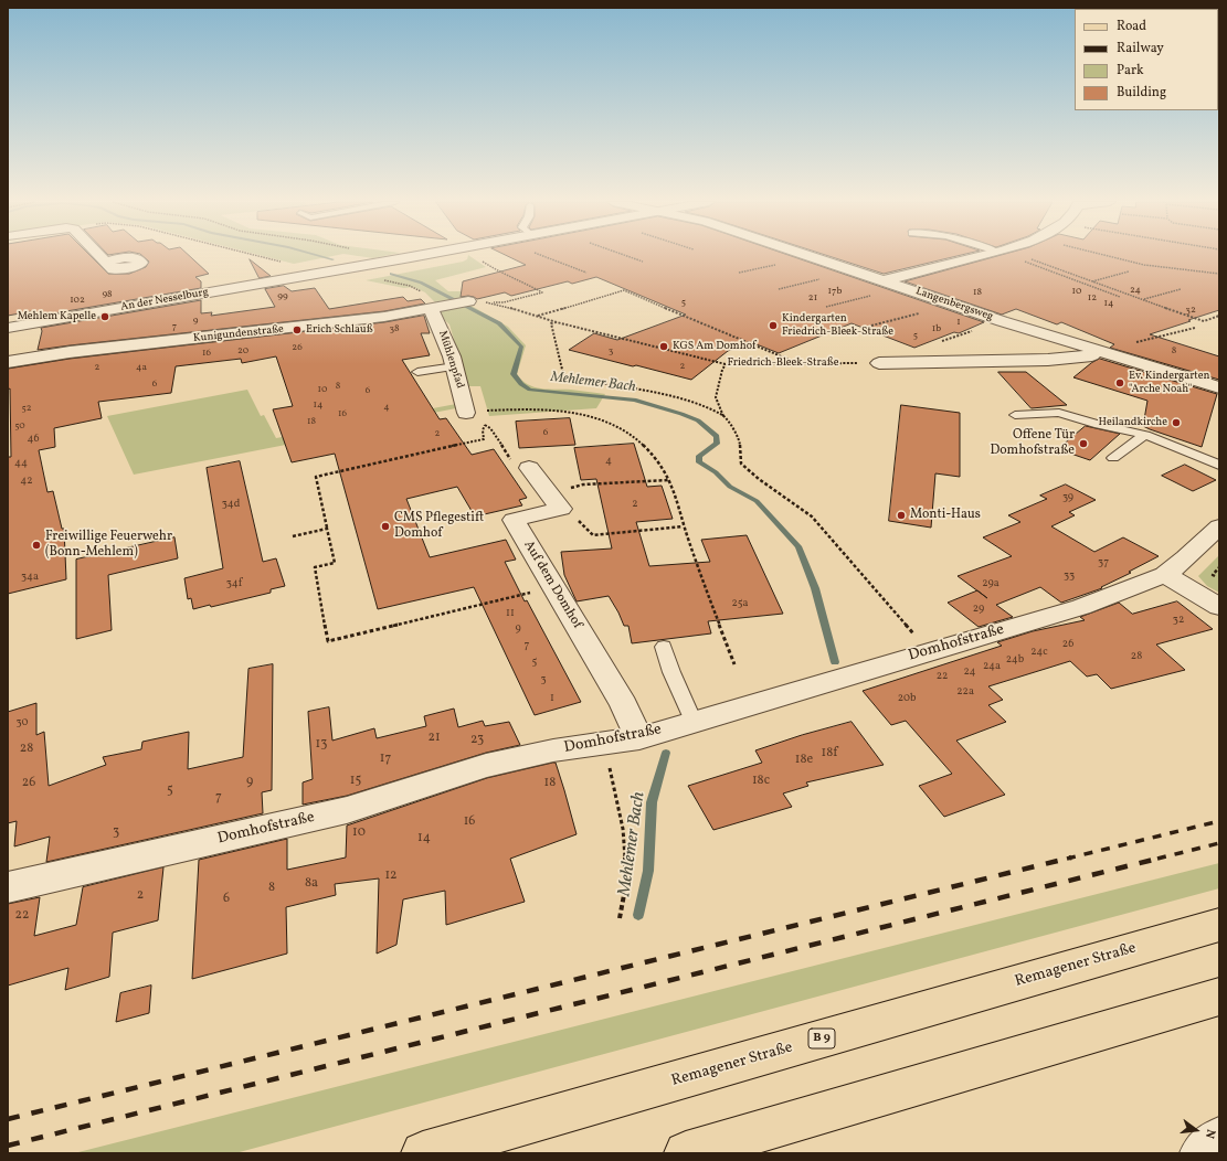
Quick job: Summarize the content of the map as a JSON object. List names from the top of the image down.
{
  "streets": {
    "main road": ["Remagener Straße", "B 9"],
    "street": [
      "An der Nesselburg",
      "Langenbergsweg",
      "Kunigundenstraße",
      "Mühlenpfad",
      "Auf dem Domhof",
      "Domhofstraße"
    ],
    "path": ["Friedrich-Bleek-Straße"]
  },
  "crossings": [
    ["Kunigundenstraße", "Mühlenpfad"],
    ["Kunigundenstraße", "Friedrich-Bleek-Straße"],
    ["Auf dem Domhof", "Domhofstraße"]
  ],
  "water": ["Mehlemer Bach"],
  "places": [
    "Mehlem Kapelle",
    "Kindergarten Friedrich-Bleek-Straße",
    "Erich Schlauß",
    "KGS Am Domhof",
    "Ev. Kindergarten \"Arche Noah\"",
    "Heilandkirche",
    "Offene Tür Domhofstraße",
    "Monti-Haus",
    "CMS Pflegestift Domhof",
    "Freiwillige Feuerwehr (Bonn-Mehlem)"
  ],
  "house_numbers": [
    "24",
    "17b",
    "10",
    "18",
    "98",
    "99",
    "21",
    "12",
    "102",
    "5",
    "14",
    "32",
    "9",
    "1",
    "7",
    "38",
    "1b",
    "5",
    "26",
    "20",
    "3",
    "8",
    "16",
    "2",
    "2",
    "4a",
    "6",
    "8",
    "10",
    "6",
    "14",
    "4",
    "52",
    "16",
    "18",
    "50",
    "6",
    "2",
    "46",
    "4",
    "44",
    "42",
    "39",
    "34d",
    "2",
    "37",
    "33",
    "34a",
    "34f",
    "29a",
    "25a",
    "29",
    "11",
    "32",
    "9",
    "26",
    "7",
    "24c",
    "28",
    "24b",
    "5",
    "24a",
    "24",
    "22",
    "3",
    "22a",
    "1",
    "20b",
    "30",
    "21",
    "23",
    "13",
    "28",
    "18f",
    "17",
    "18e",
    "15",
    "18c",
    "9",
    "26",
    "18",
    "5",
    "7",
    "16",
    "3",
    "10",
    "14",
    "12",
    "8a",
    "8",
    "2",
    "6",
    "22"
  ],
  "legend": [
    "Road",
    "Railway",
    "Park",
    "Building"
  ],
  "north": "right"
}
